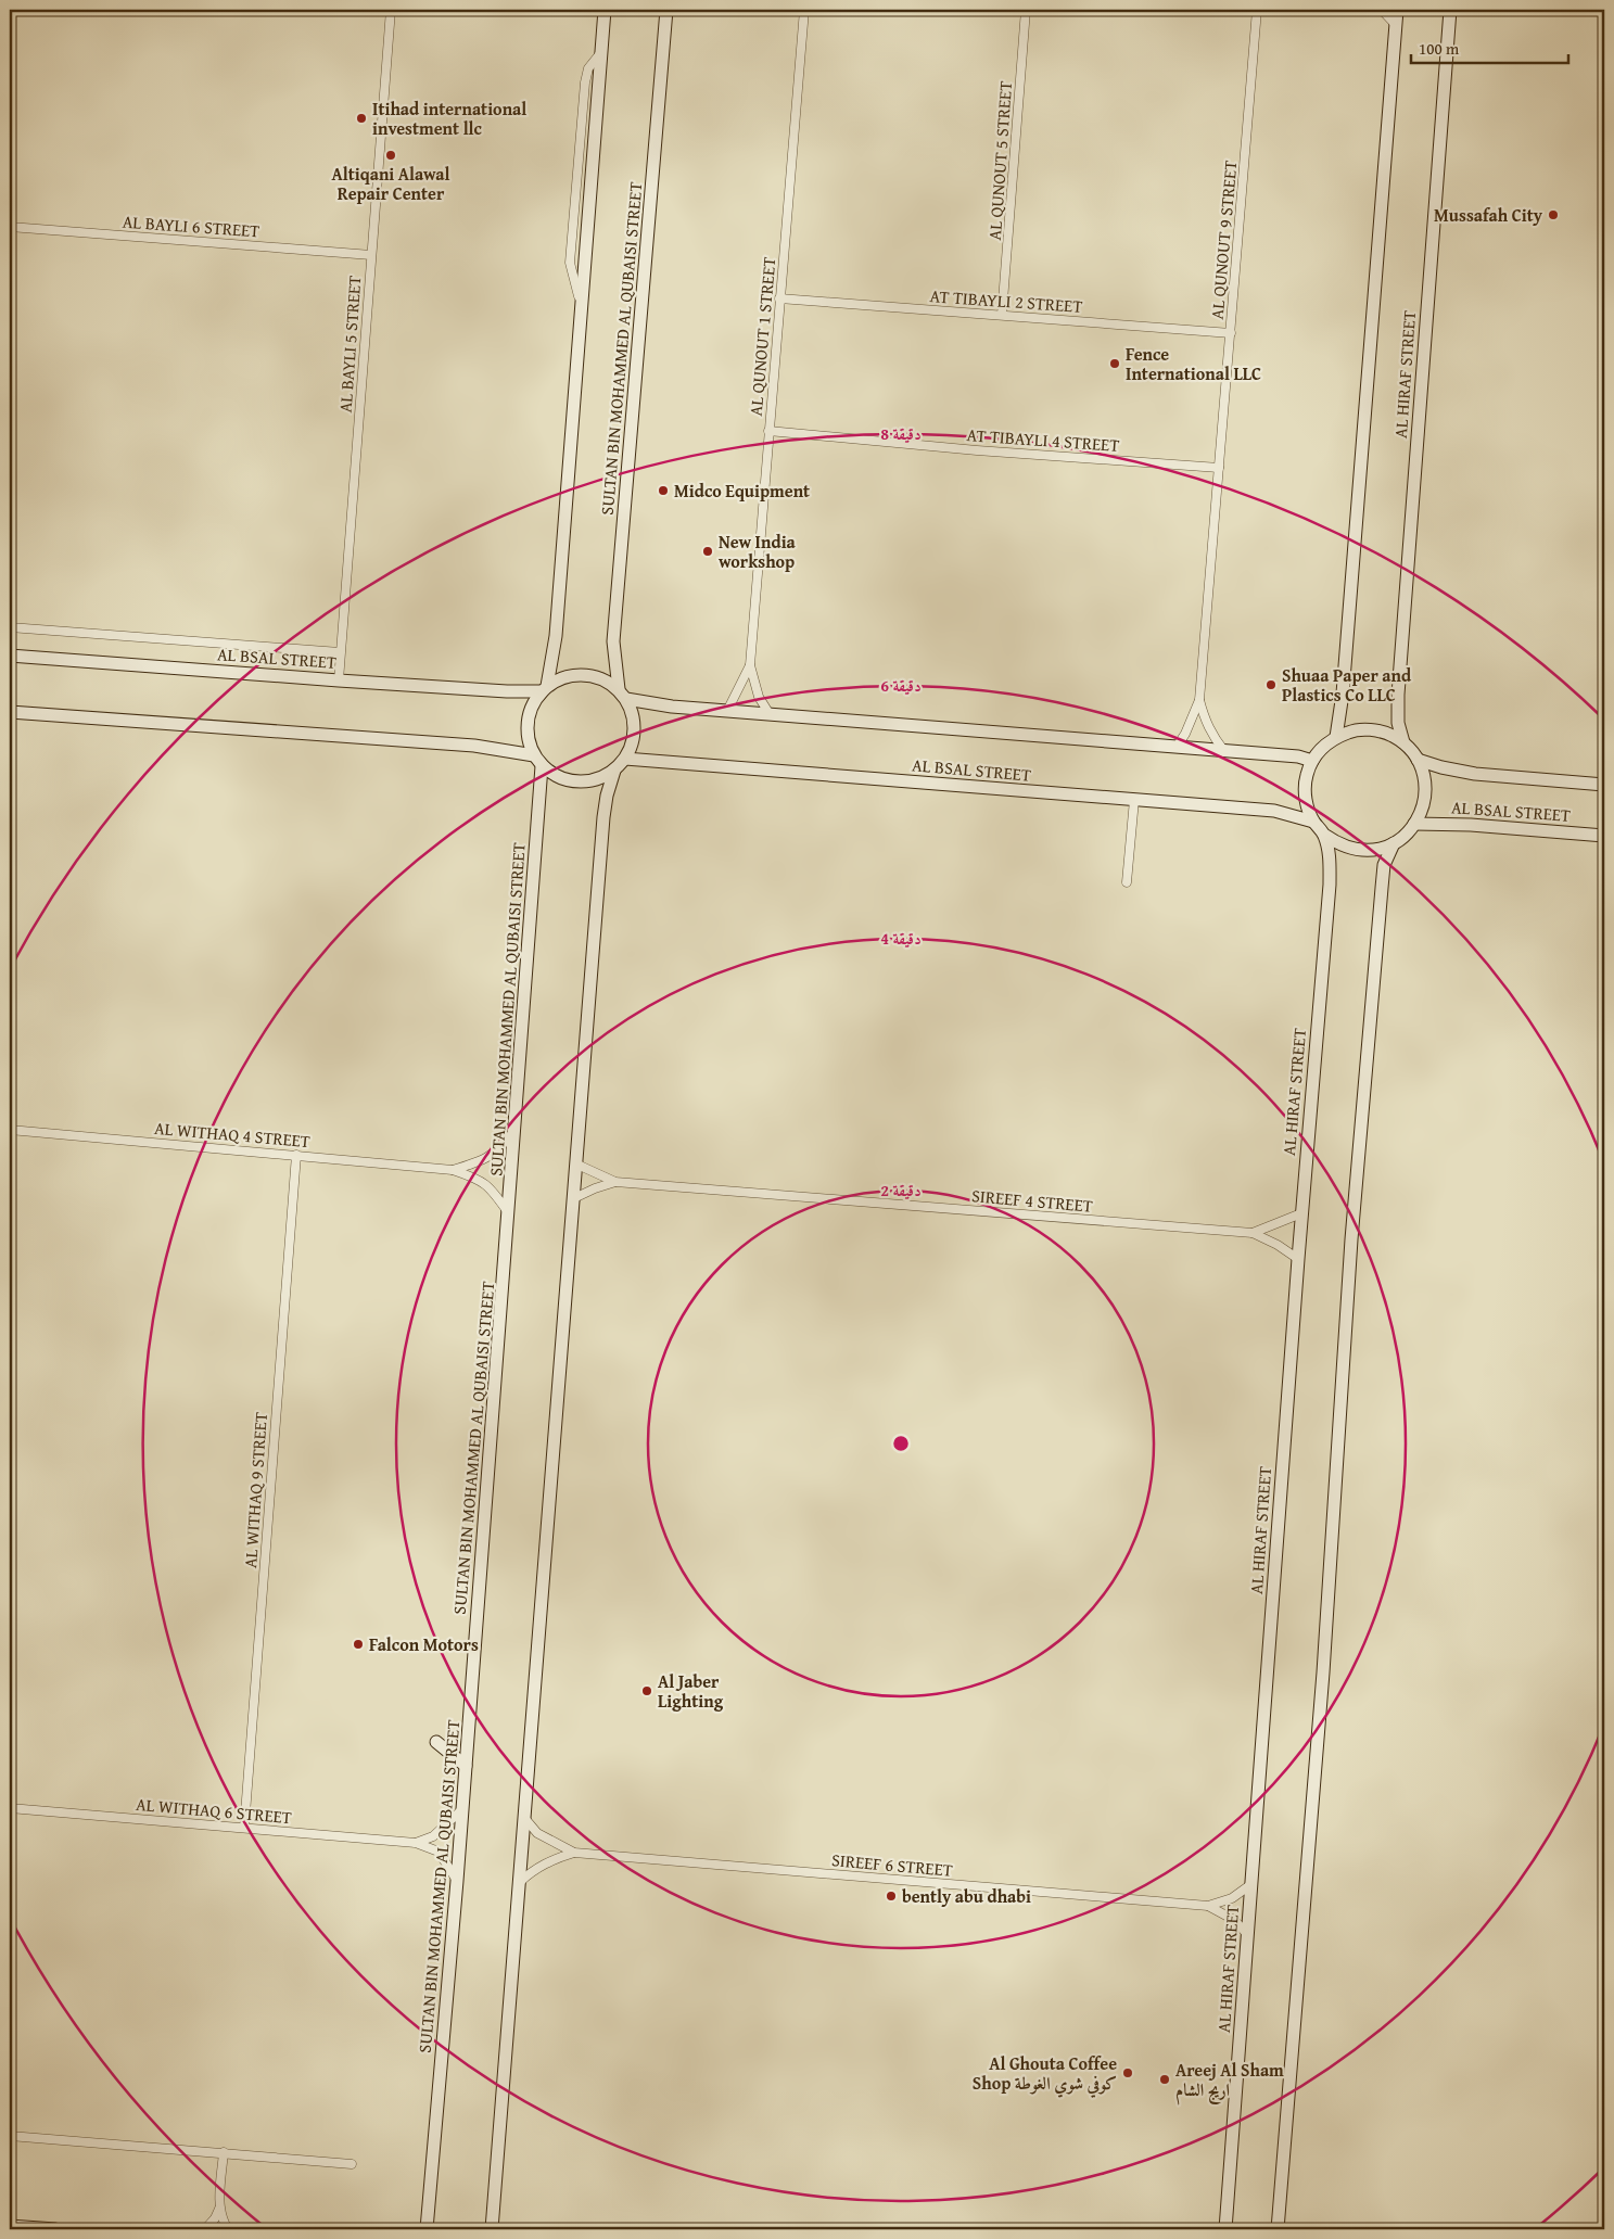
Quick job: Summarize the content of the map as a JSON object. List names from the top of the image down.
{
  "streets": {
    "street": [
      "AL QUNOUT 5 STREET",
      "AL BAYLI 6 STREET",
      "AL QUNOUT 9 STREET",
      "AT TIBAYLI 2 STREET",
      "AL QUNOUT 1 STREET",
      "AL BAYLI 5 STREET",
      "SULTAN BIN MOHAMMED AL QUBAISI STREET",
      "AL HIRAF STREET",
      "AT TIBAYLI 4 STREET",
      "AL BSAL STREET",
      "AL WITHAQ 4 STREET",
      "SIREEF 4 STREET",
      "AL WITHAQ 9 STREET",
      "AL WITHAQ 6 STREET",
      "SIREEF 6 STREET"
    ]
  },
  "crossings": [
    ["AL QUNOUT 5 STREET", "AT TIBAYLI 2 STREET"],
    ["AL BAYLI 6 STREET", "AL BAYLI 5 STREET"],
    ["AL QUNOUT 9 STREET", "AT TIBAYLI 2 STREET"],
    ["AL QUNOUT 9 STREET", "AT TIBAYLI 4 STREET"],
    ["AT TIBAYLI 2 STREET", "AL QUNOUT 1 STREET"],
    ["AL QUNOUT 1 STREET", "AT TIBAYLI 4 STREET"],
    ["AL BAYLI 5 STREET", "AL BSAL STREET"],
    ["SULTAN BIN MOHAMMED AL QUBAISI STREET", "AL BSAL STREET"],
    ["SULTAN BIN MOHAMMED AL QUBAISI STREET", "AL WITHAQ 4 STREET"],
    ["SULTAN BIN MOHAMMED AL QUBAISI STREET", "AL WITHAQ 6 STREET"],
    ["AL HIRAF STREET", "AL BSAL STREET"],
    ["AL HIRAF STREET", "SIREEF 4 STREET"],
    ["AL HIRAF STREET", "SIREEF 6 STREET"],
    ["AL WITHAQ 4 STREET", "AL WITHAQ 9 STREET"],
    ["AL WITHAQ 9 STREET", "AL WITHAQ 6 STREET"]
  ],
  "places": [
    "Itihad international investment llc",
    "Altiqani Alawal Repair Center",
    "Mussafah City",
    "Fence International LLC",
    "Midco Equipment",
    "New India workshop",
    "Shuaa Paper and Plastics Co LLC",
    "Falcon Motors",
    "Al Jaber Lighting",
    "bently abu dhabi",
    "Al Ghouta Coffee Shop كوفي شوي الغوطة",
    "Areej Al Sham اريج الشام"
  ],
  "scale_bar": "100 m",
  "rings": [
    "8 دقيقة",
    "6 دقيقة",
    "4 دقيقة",
    "2 دقيقة"
  ]
}
